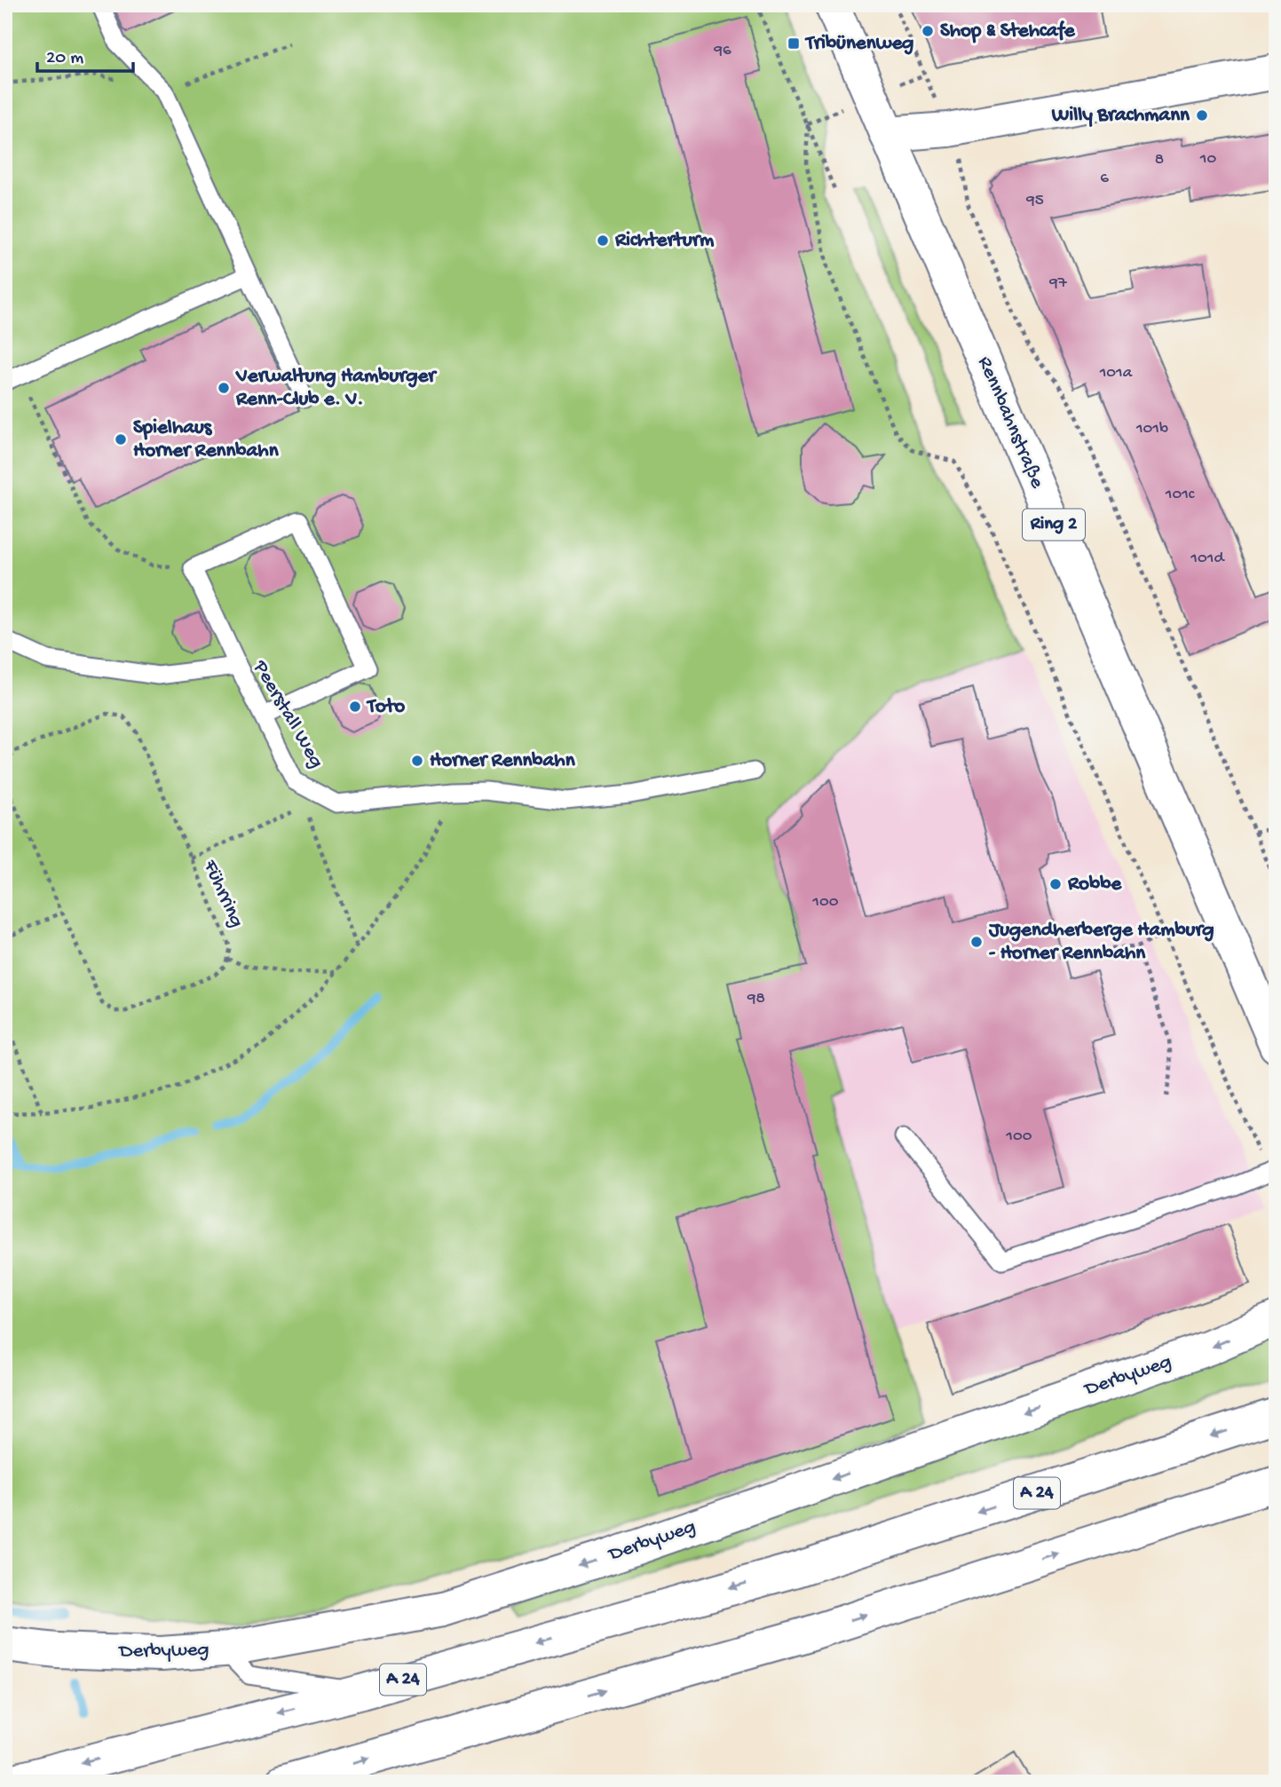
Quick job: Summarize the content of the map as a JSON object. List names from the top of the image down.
{
  "streets": {
    "main road": [
      "Rennbahnstraße",
      "Ring 2",
      "Derbyweg",
      "A 24"
    ],
    "lane": ["Peerstall Weg"],
    "path": ["Führring"]
  },
  "places": {
    "other": [
      "Shop & Stehcafe",
      "Willy Brachmann",
      "Richterturm",
      "Verwaltung Hamburger Renn-Club e. V.",
      "Spielhaus Horner Rennbahn",
      "Toto",
      "Horner Rennbahn",
      "Robbe",
      "Jugendherberge Hamburg - Horner Rennbahn"
    ],
    "transit": ["Tribünenweg"]
  },
  "house_numbers": [
    "96",
    "10",
    "8",
    "6",
    "95",
    "97",
    "101a",
    "101b",
    "101c",
    "101d",
    "100",
    "98",
    "100"
  ],
  "scale_bar": "20 m"
}
